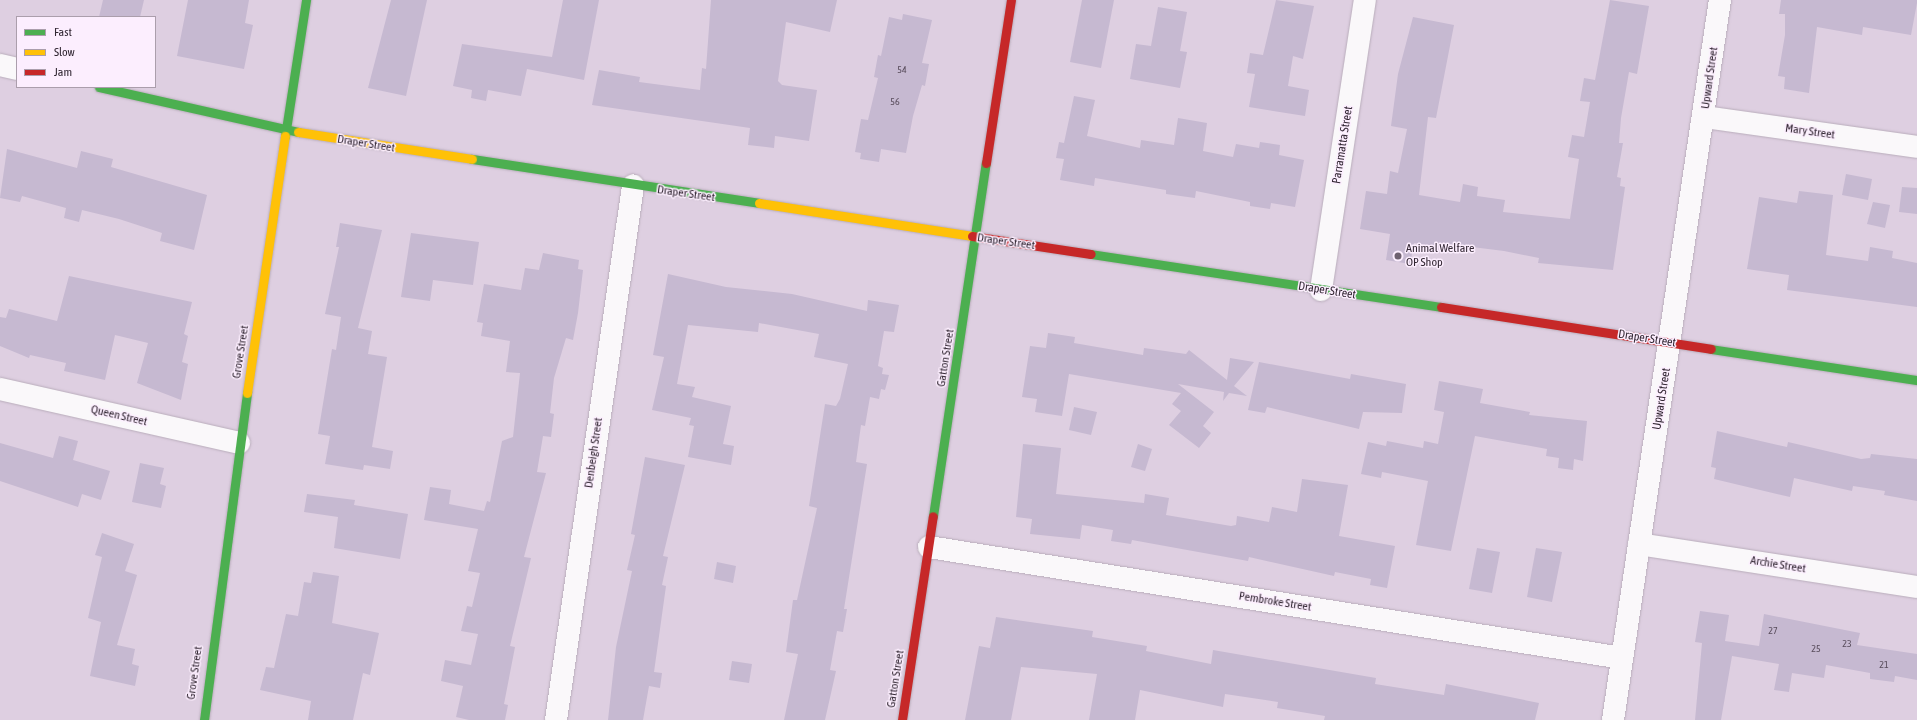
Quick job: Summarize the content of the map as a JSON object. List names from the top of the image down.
{
  "streets": {
    "street": [
      "Upward Street",
      "Mary Street",
      "Draper Street",
      "Parramatta Street",
      "Grove Street",
      "Gatton Street",
      "Queen Street",
      "Denbeigh Street",
      "Archie Street",
      "Pembroke Street"
    ]
  },
  "crossings": [
    ["Upward Street", "Mary Street"],
    ["Upward Street", "Draper Street"],
    ["Upward Street", "Archie Street"],
    ["Upward Street", "Pembroke Street"],
    ["Draper Street", "Parramatta Street"],
    ["Draper Street", "Grove Street"],
    ["Draper Street", "Gatton Street"],
    ["Draper Street", "Denbeigh Street"],
    ["Grove Street", "Queen Street"],
    ["Gatton Street", "Pembroke Street"]
  ],
  "places": ["Animal Welfare OP Shop"],
  "house_numbers": [
    "54",
    "56",
    "27",
    "23",
    "25",
    "21"
  ],
  "legend": ["Fast", "Slow", "Jam"]
}
